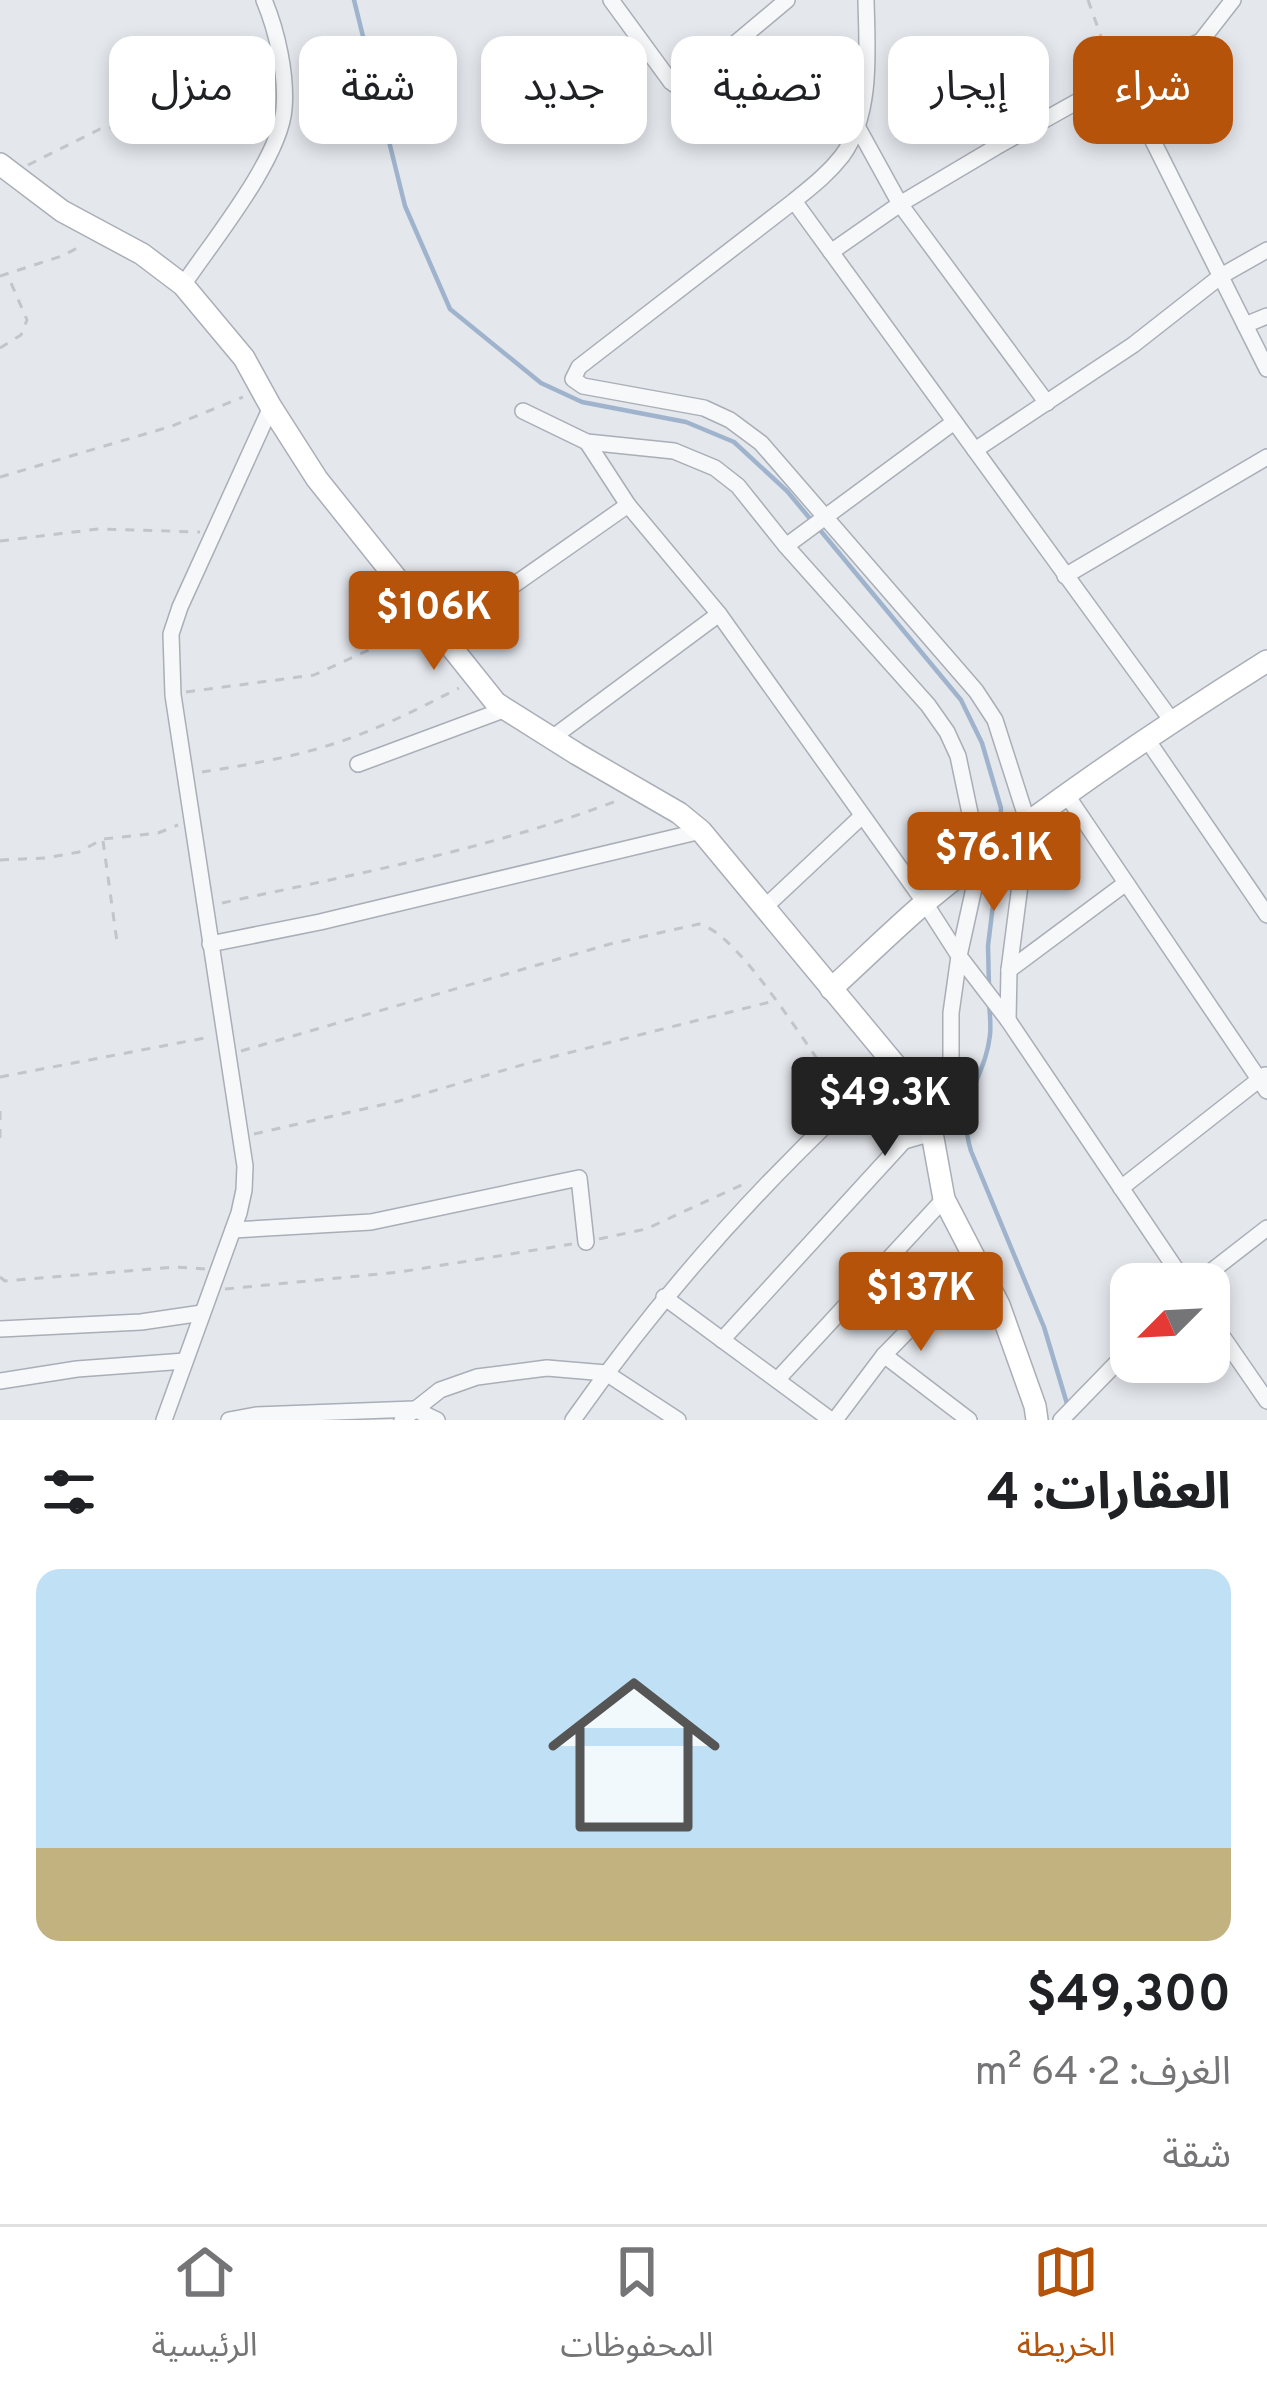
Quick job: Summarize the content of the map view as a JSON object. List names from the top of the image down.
{
  "north": "bottom left",
  "page": {
    "chip": [
      "شراء",
      "إيجار",
      "تصفية",
      "جديد",
      "شقة",
      "منزل"
    ],
    "price": [
      "$106K",
      "$76.1K",
      "$49.3K",
      "$137K"
    ],
    "heading": "العقارات: 4",
    "list": [
      {
        "name": "$49,300",
        "note": "الغرف: 2 · 64 m² · شقة"
      }
    ],
    "tabs": ["الخريطة", "المحفوظات", "الرئيسية"]
  }
}
